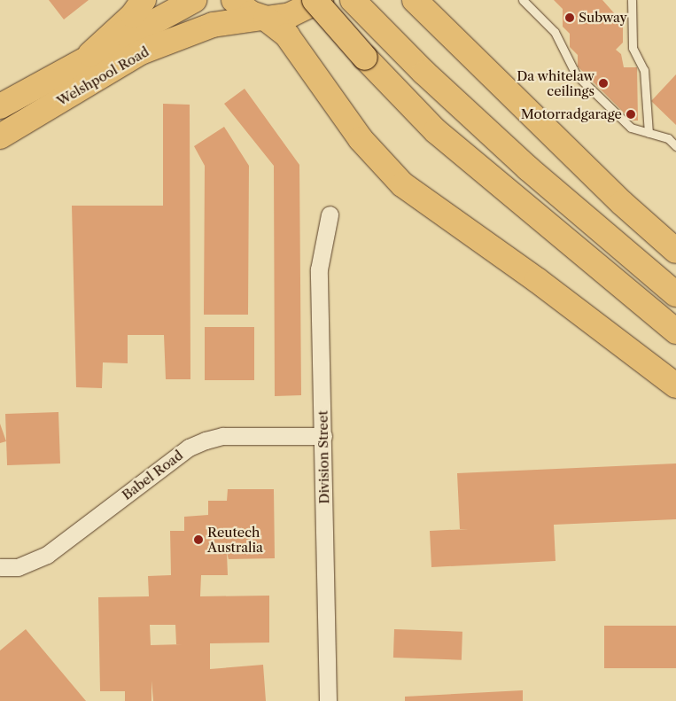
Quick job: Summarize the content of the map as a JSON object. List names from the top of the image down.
{
  "streets": {
    "main road": ["Welshpool Road"],
    "street": ["Division Street", "Babel Road"]
  },
  "crossings": [
    ["Division Street", "Babel Road"]
  ],
  "places": [
    "Subway",
    "Da whitelaw ceilings",
    "Motorradgarage",
    "Reutech Australia"
  ]
}
